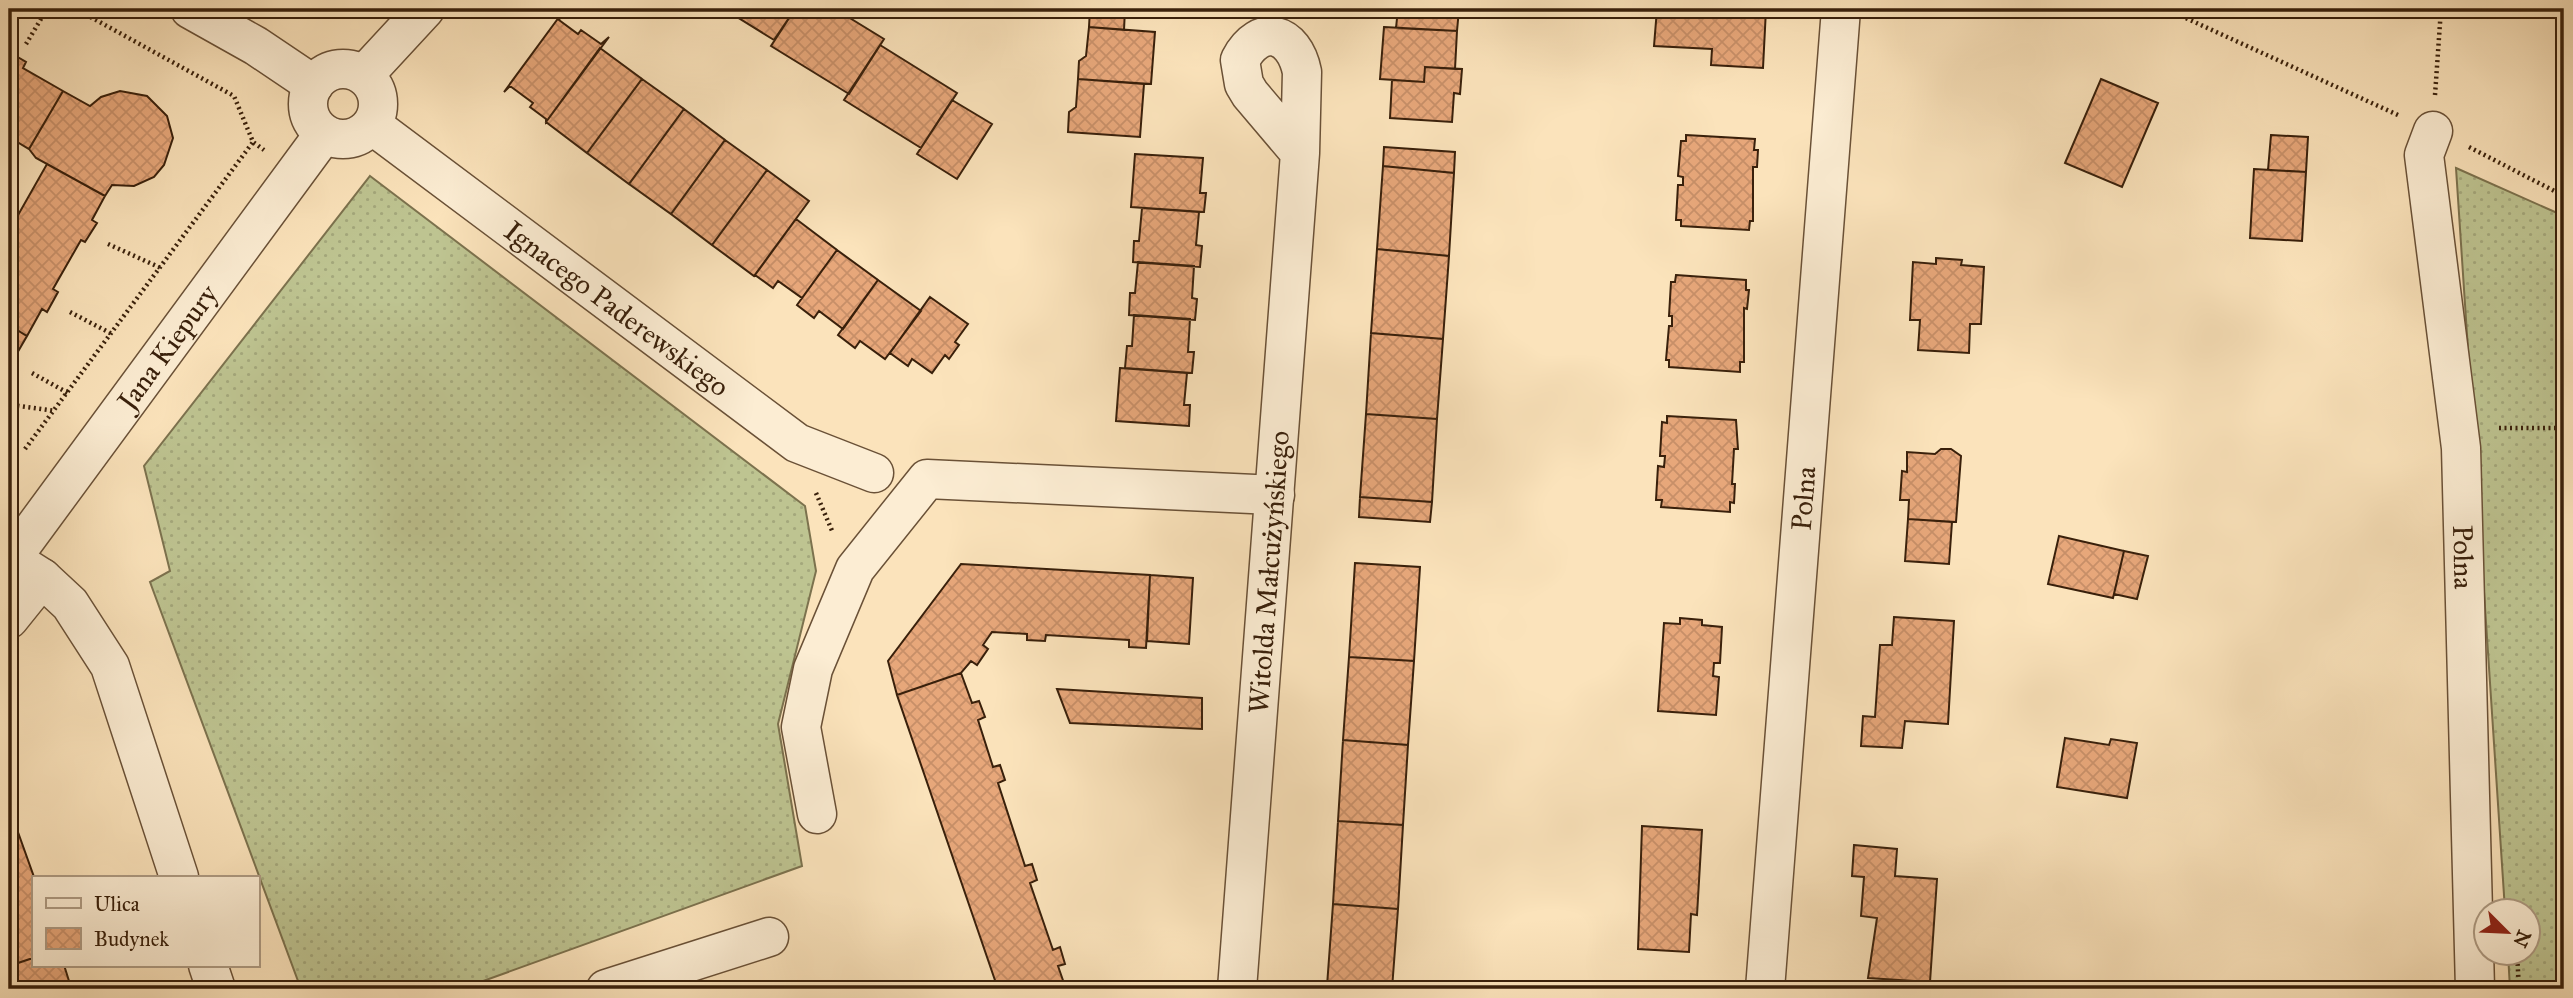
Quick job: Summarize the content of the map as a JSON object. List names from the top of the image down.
{
  "streets": {
    "street": [
      "Ignacego Paderewskiego",
      "Jana Kiepury",
      "Polna",
      "Witolda Małcużyńskiego"
    ]
  },
  "crossings": [
    ["Ignacego Paderewskiego", "Jana Kiepury"]
  ],
  "legend": ["Ulica", "Budynek"],
  "north": "bottom right"
}
